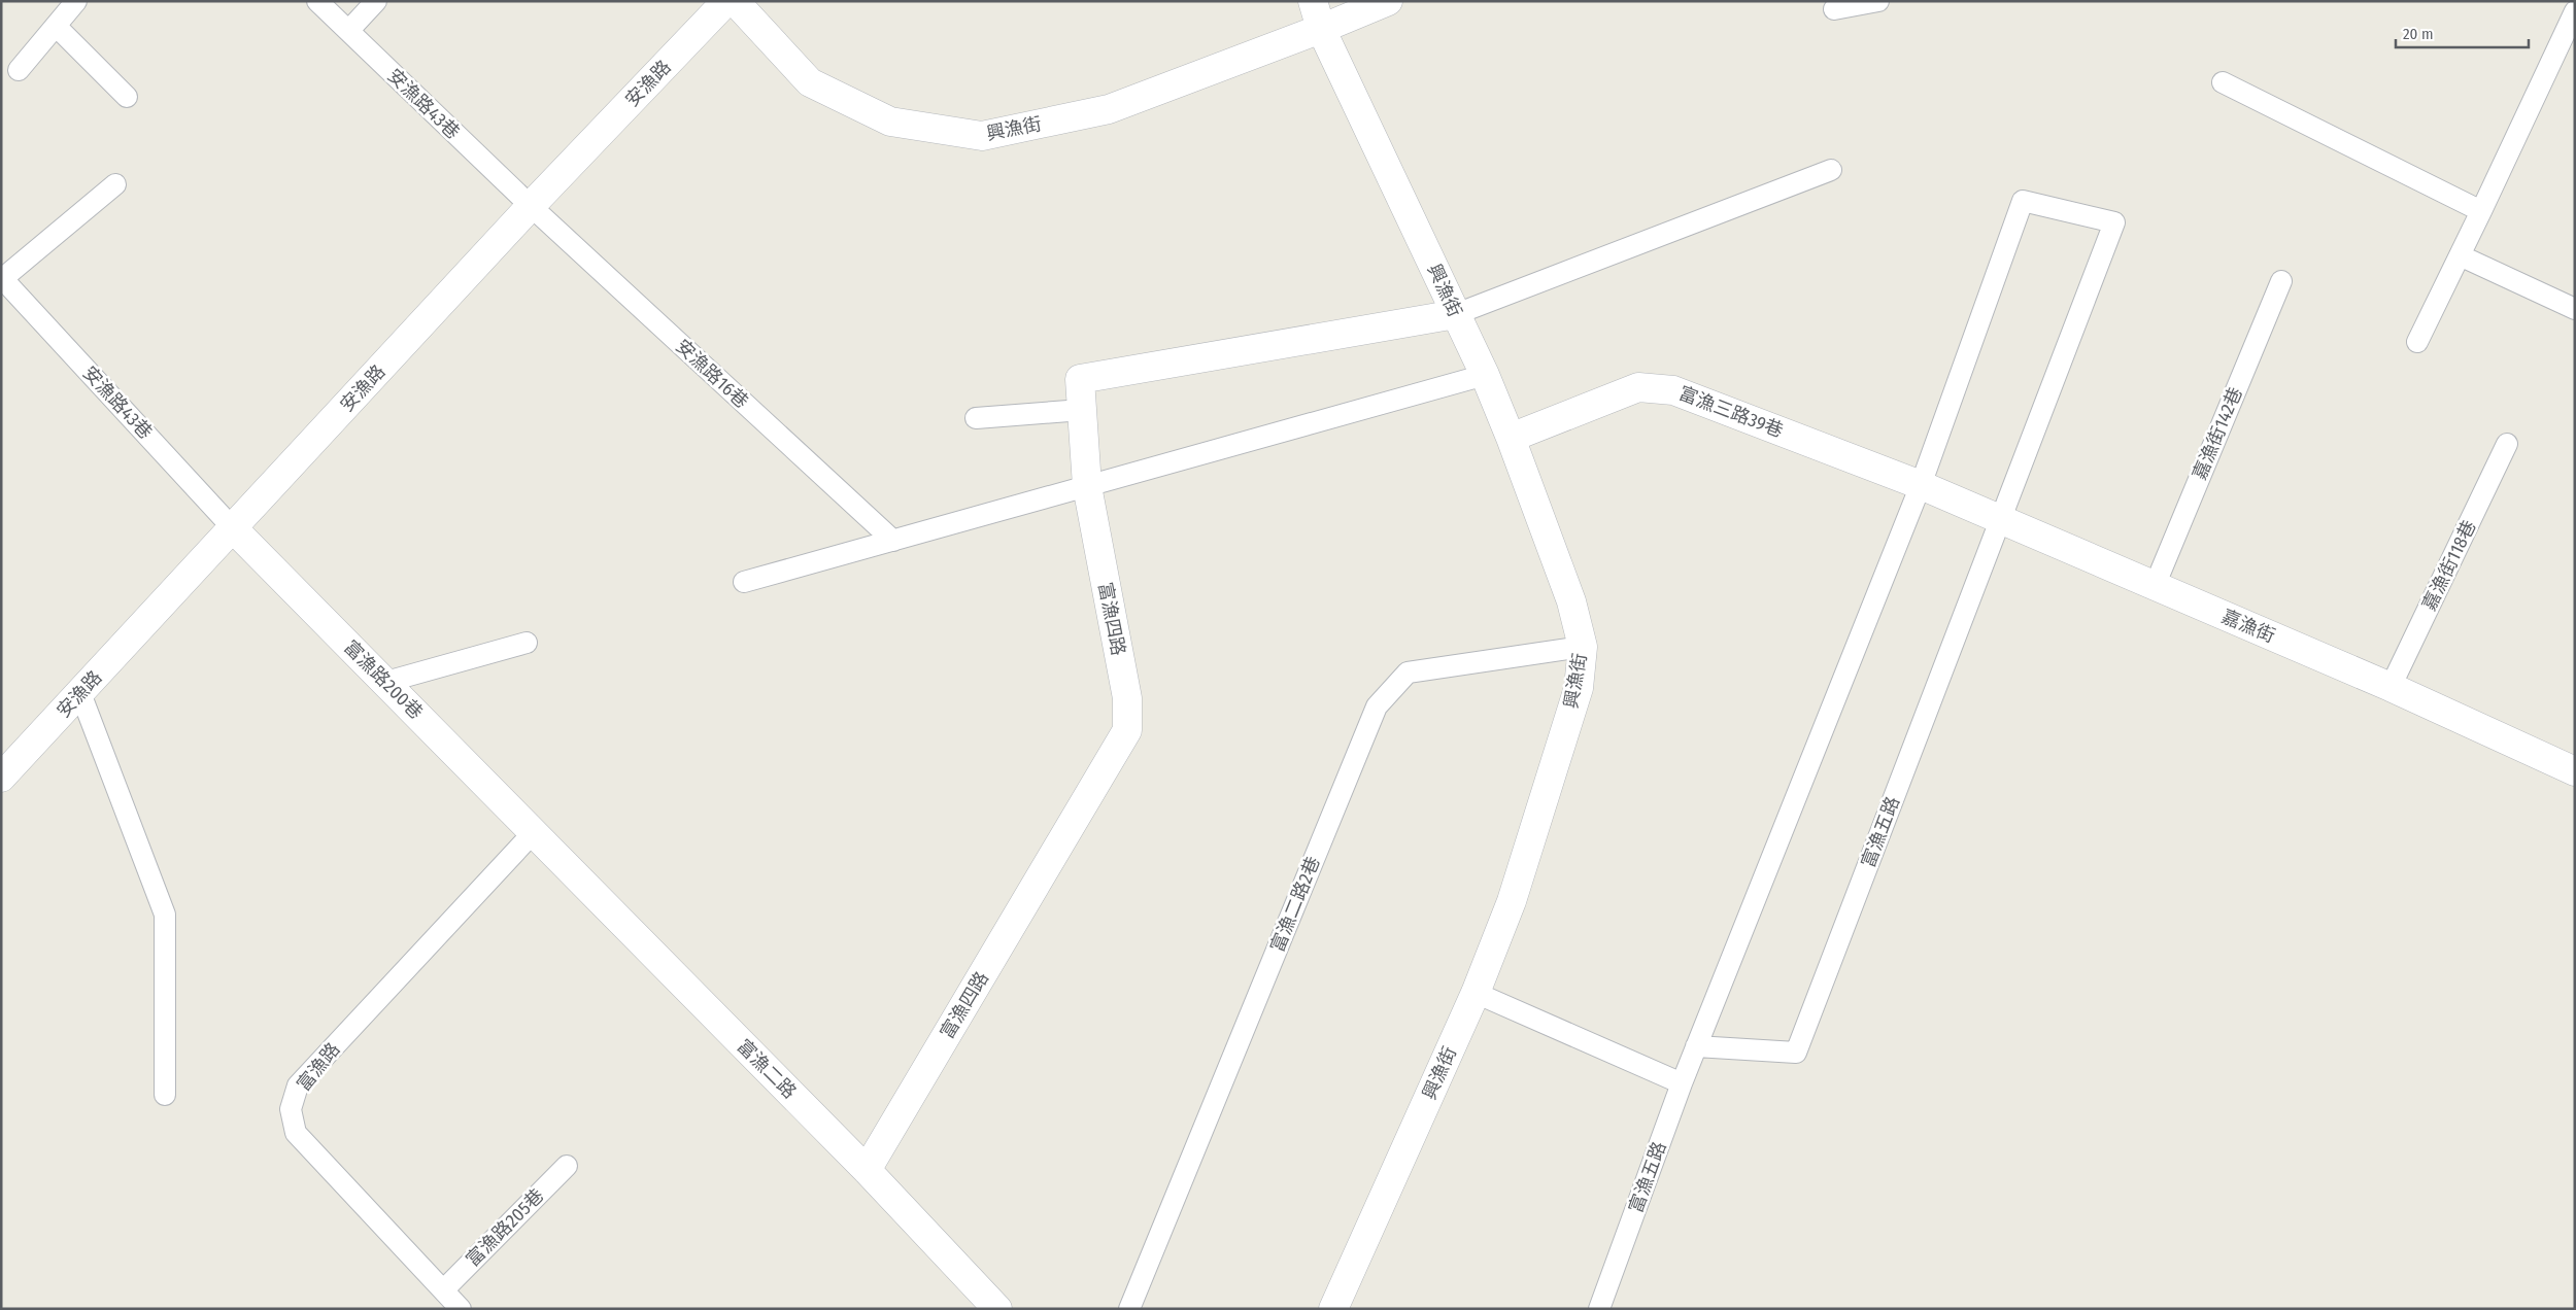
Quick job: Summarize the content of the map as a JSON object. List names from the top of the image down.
{
  "streets": {
    "street": [
      "安漁路",
      "興漁街",
      "富漁三路39巷",
      "富漁四路",
      "嘉漁街",
      "富漁路200巷",
      "富漁二路"
    ],
    "lane": [
      "安漁路43巷",
      "安漁路16巷",
      "嘉漁街142巷",
      "嘉漁街118巷",
      "富漁五路",
      "富漁二路2巷",
      "富漁路",
      "富漁路205巷"
    ]
  },
  "crossings": [
    ["安漁路", "安漁路43巷"],
    ["安漁路", "安漁路16巷"],
    ["安漁路", "富漁路200巷"],
    ["安漁路43巷", "安漁路16巷"],
    ["安漁路43巷", "富漁路200巷"],
    ["興漁街", "富漁三路39巷"],
    ["興漁街", "富漁四路"],
    ["興漁街", "富漁二路2巷"],
    ["富漁三路39巷", "嘉漁街"],
    ["富漁三路39巷", "富漁五路"],
    ["嘉漁街142巷", "嘉漁街"],
    ["嘉漁街118巷", "嘉漁街"],
    ["富漁四路", "富漁二路"],
    ["嘉漁街", "富漁五路"],
    ["富漁路200巷", "富漁路"],
    ["富漁路200巷", "富漁二路"],
    ["富漁路", "富漁二路"],
    ["富漁路", "富漁路205巷"]
  ],
  "scale_bar": "20 m"
}
